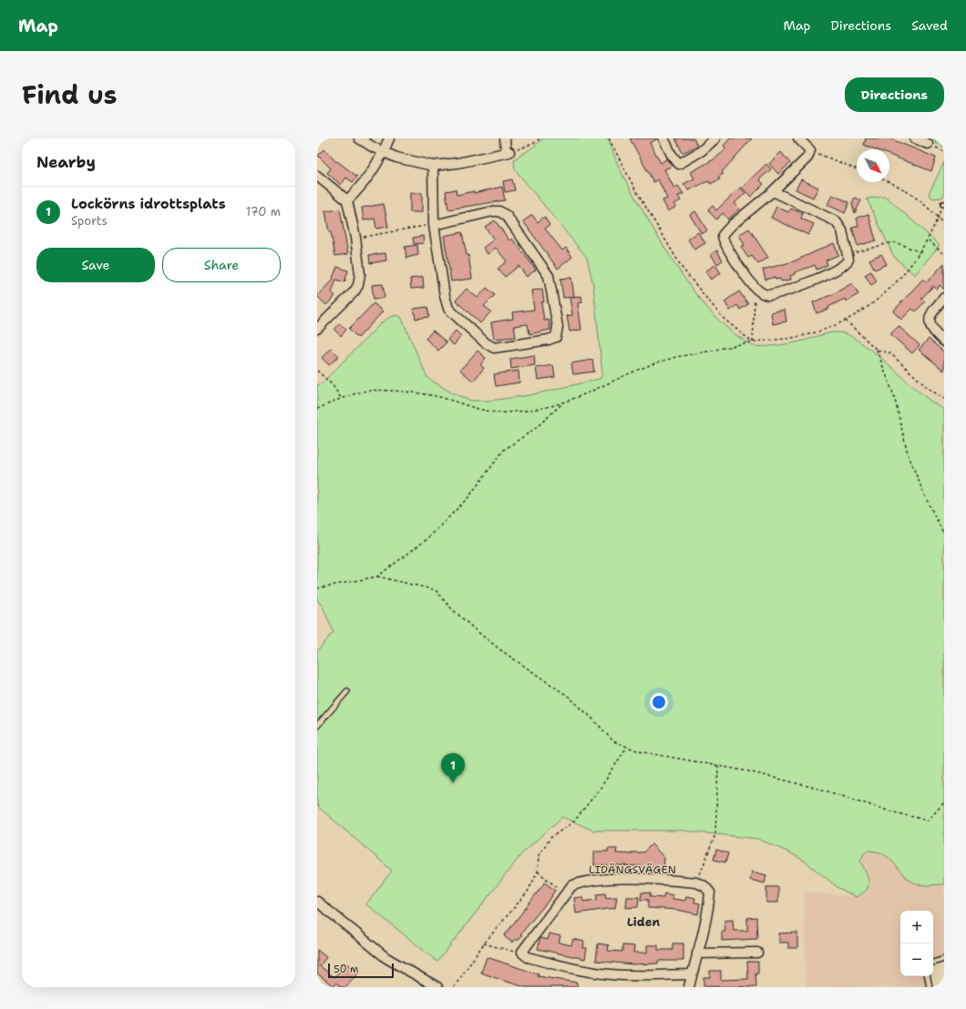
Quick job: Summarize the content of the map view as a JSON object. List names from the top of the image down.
{
  "streets": {
    "street": ["LIDÄNGSVÄGEN"]
  },
  "districts": ["Liden"],
  "scale_bar": "50 m",
  "north": "bottom right",
  "page": {
    "header": "Map",
    "nav": ["Map", "Directions", "Saved"],
    "title": "Find us",
    "buttons": [
      "Directions",
      ["Save", "Share"]
    ],
    "heading": "Nearby",
    "list": [
      {
        "mark": "1",
        "name": "Lockörns idrottsplats",
        "note": "Sports",
        "value": "170 m"
      }
    ],
    "pins": "1",
    "map_buttons": ["+", "−"],
    "scale": "50 m"
  }
}
